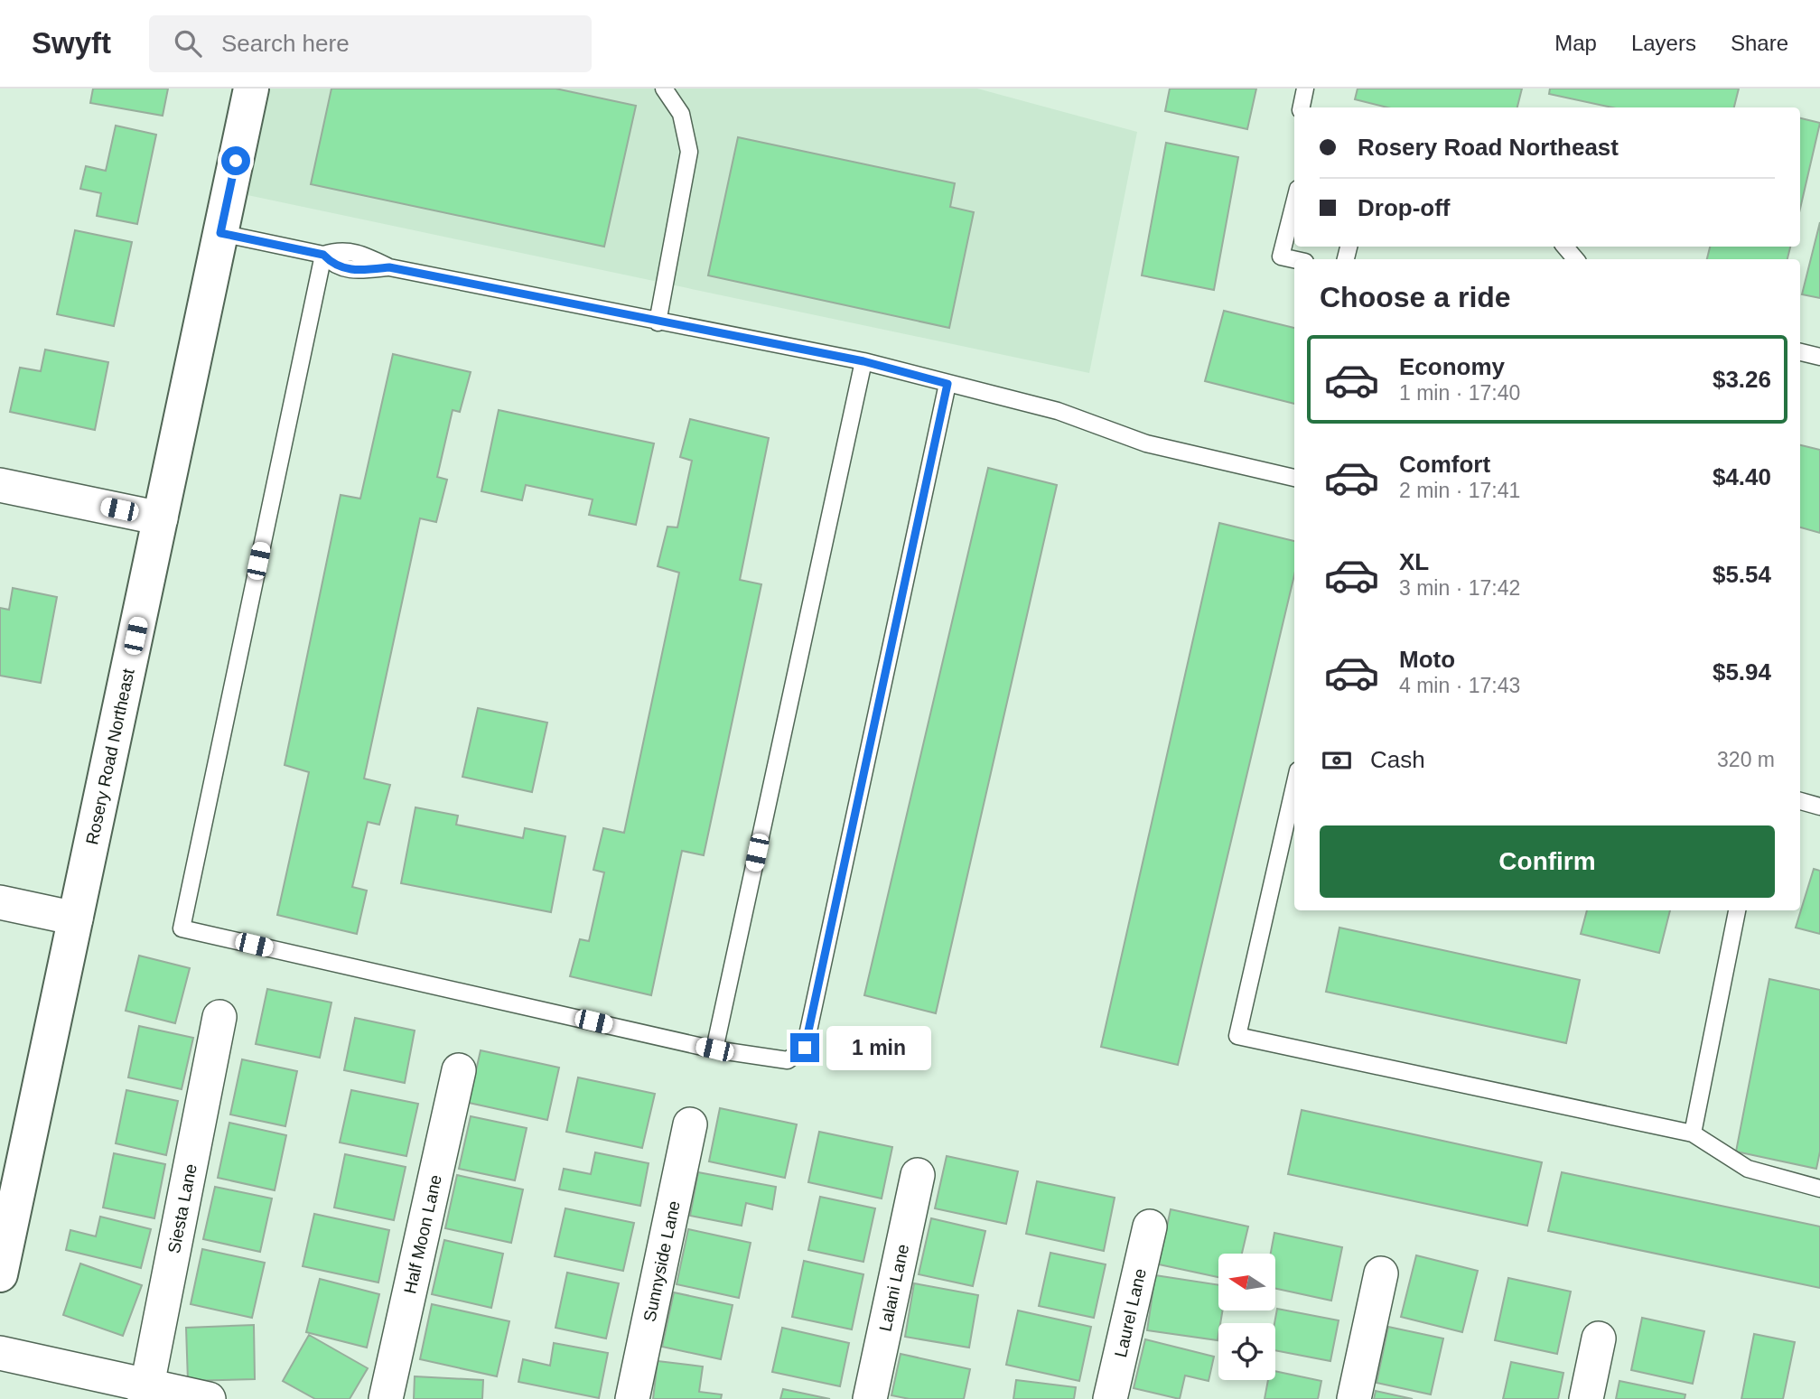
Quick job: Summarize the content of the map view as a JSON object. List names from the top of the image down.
{
  "streets": {
    "street": [
      "Rosery Road Northeast",
      "Siesta Lane",
      "Half Moon Lane",
      "Sunnyside Lane",
      "Lalani Lane",
      "Laurel Lane"
    ]
  },
  "north": "left",
  "page": {
    "header": "Swyft",
    "search": "Search here",
    "nav": ["Map", "Layers", "Share"],
    "banner": ["Rosery Road Northeast", "Drop-off"],
    "heading": "Choose a ride",
    "list": [
      {
        "name": "Economy",
        "note": "1 min · 17:40",
        "value": "$3.26"
      },
      {
        "name": "Comfort",
        "note": "2 min · 17:41",
        "value": "$4.40"
      },
      {
        "name": "XL",
        "note": "3 min · 17:42",
        "value": "$5.54"
      },
      {
        "name": "Moto",
        "note": "4 min · 17:43",
        "value": "$5.94"
      }
    ],
    "pay": ["Cash", "320 m"],
    "buttons": "Confirm",
    "bubble": "1 min"
  }
}
